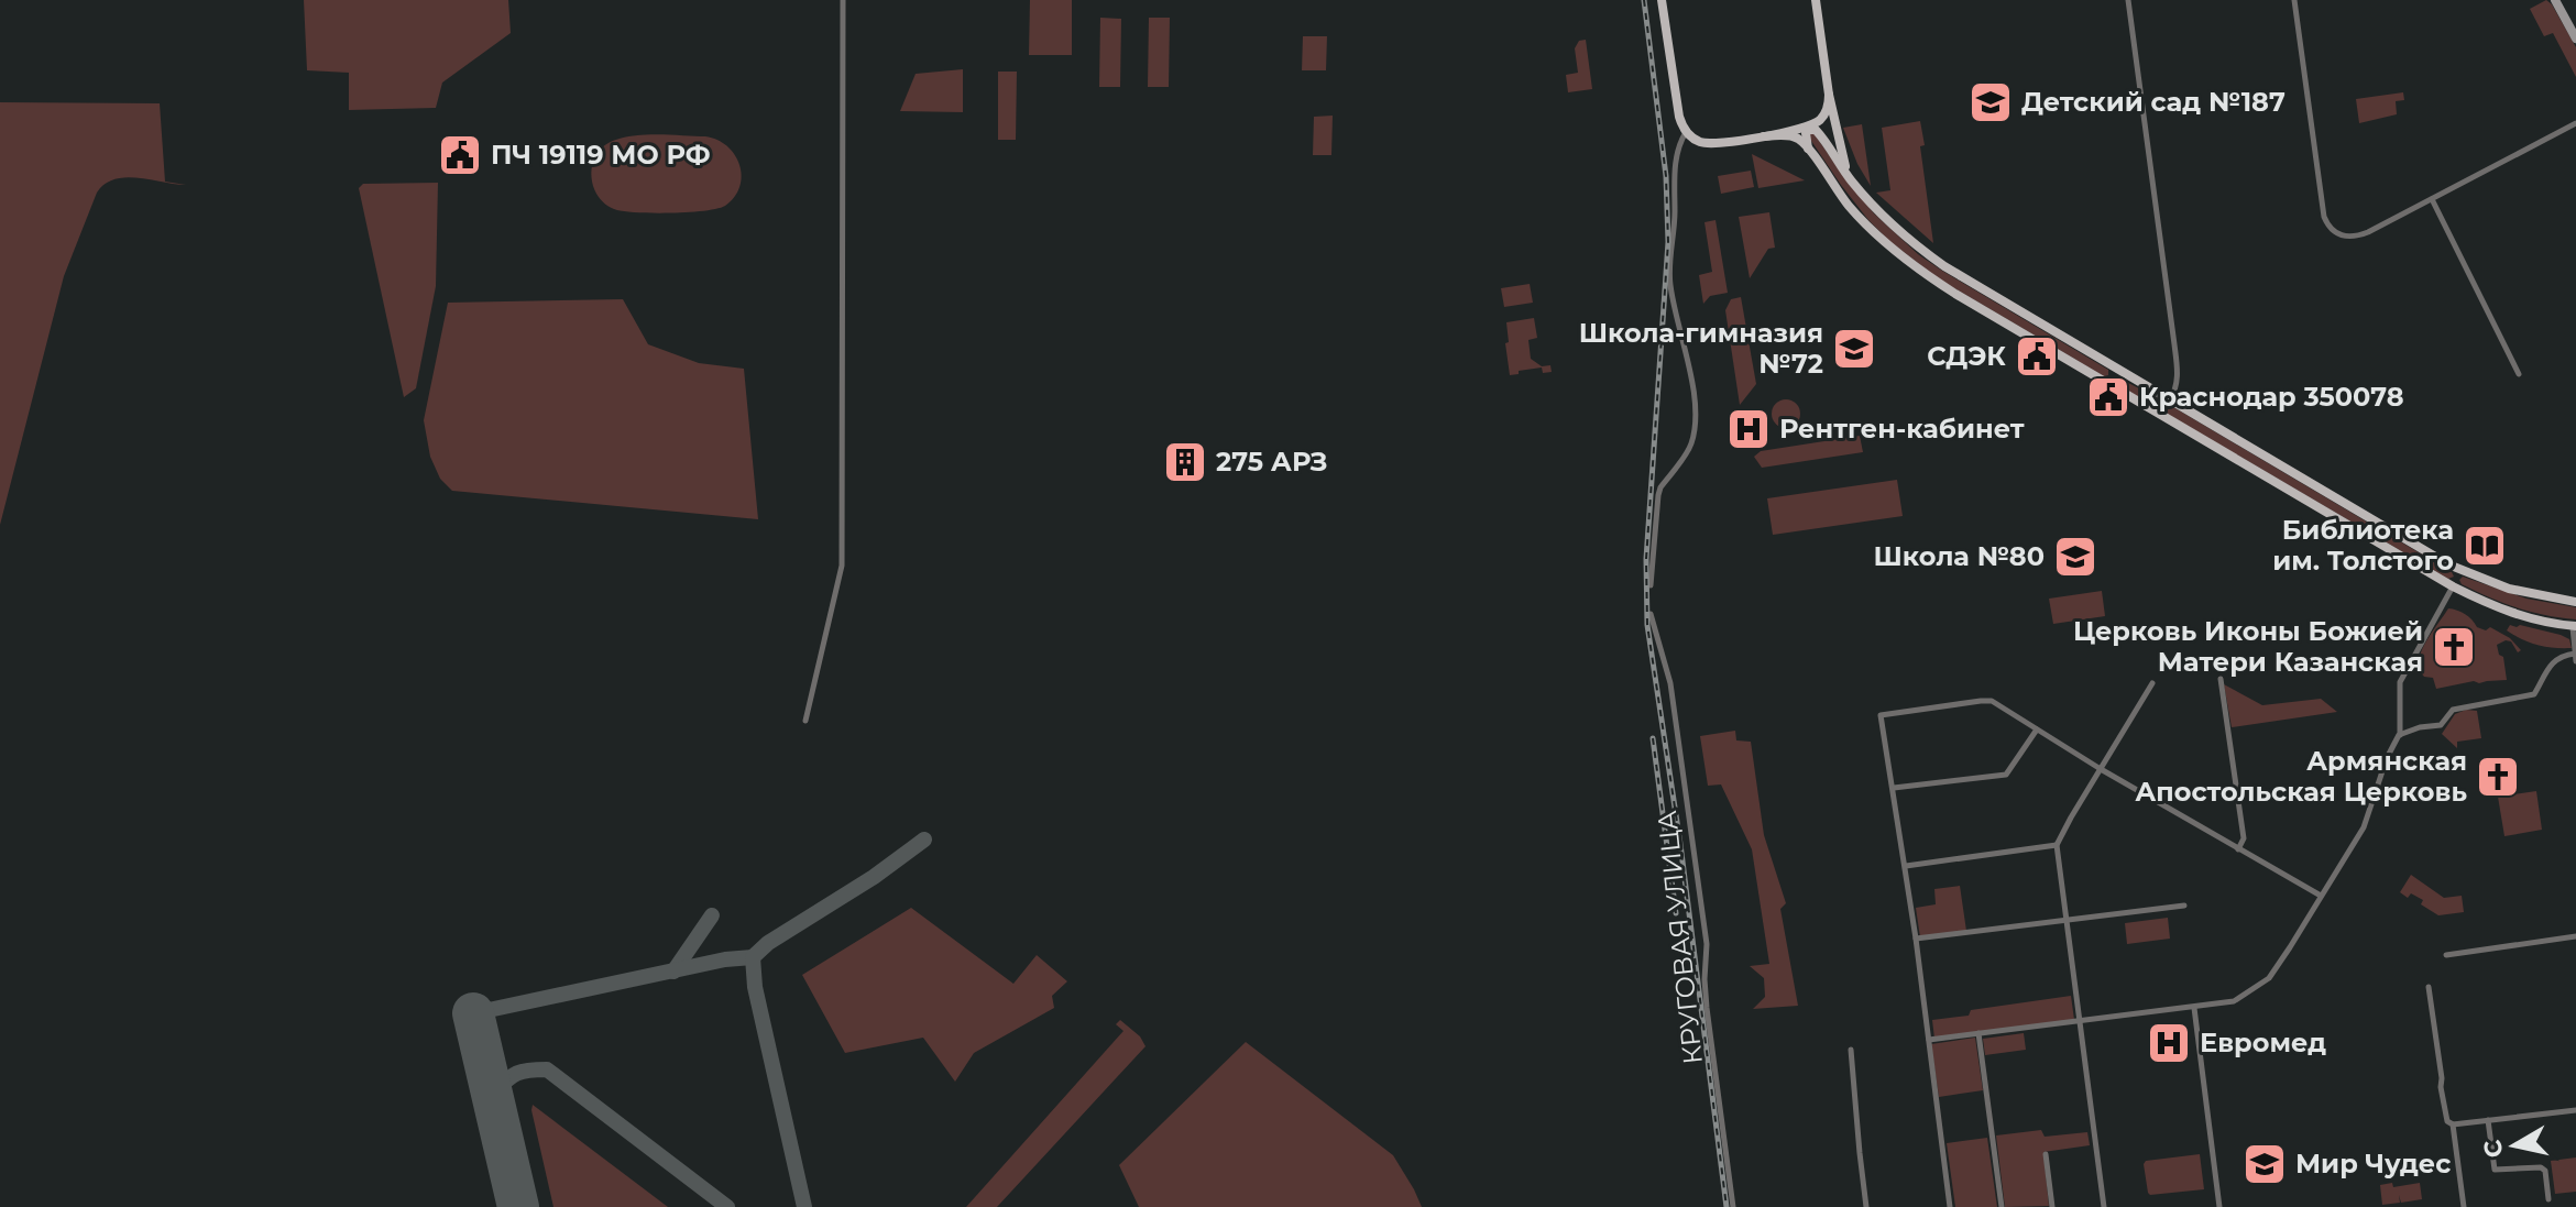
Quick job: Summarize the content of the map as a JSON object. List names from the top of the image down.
{
  "streets": {
    "street": ["КРУГОВАЯ УЛИЦА"]
  },
  "places": {
    "school or university": [
      "Детский сад №187",
      "Школа-гимназия №72",
      "Школа №80",
      "Мир Чудес"
    ],
    "public building": ["ПЧ 19119 МО РФ", "СДЭК", "Краснодар 350078"],
    "hospital": ["Рентген-кабинет", "Евромед"],
    "building": ["275 АРЗ"],
    "library": ["Библиотека им. Толстого"],
    "church": ["Церковь Иконы Божией Матери Казанская", "Армянская Апостольская Церковь"]
  },
  "north": "left"
}
